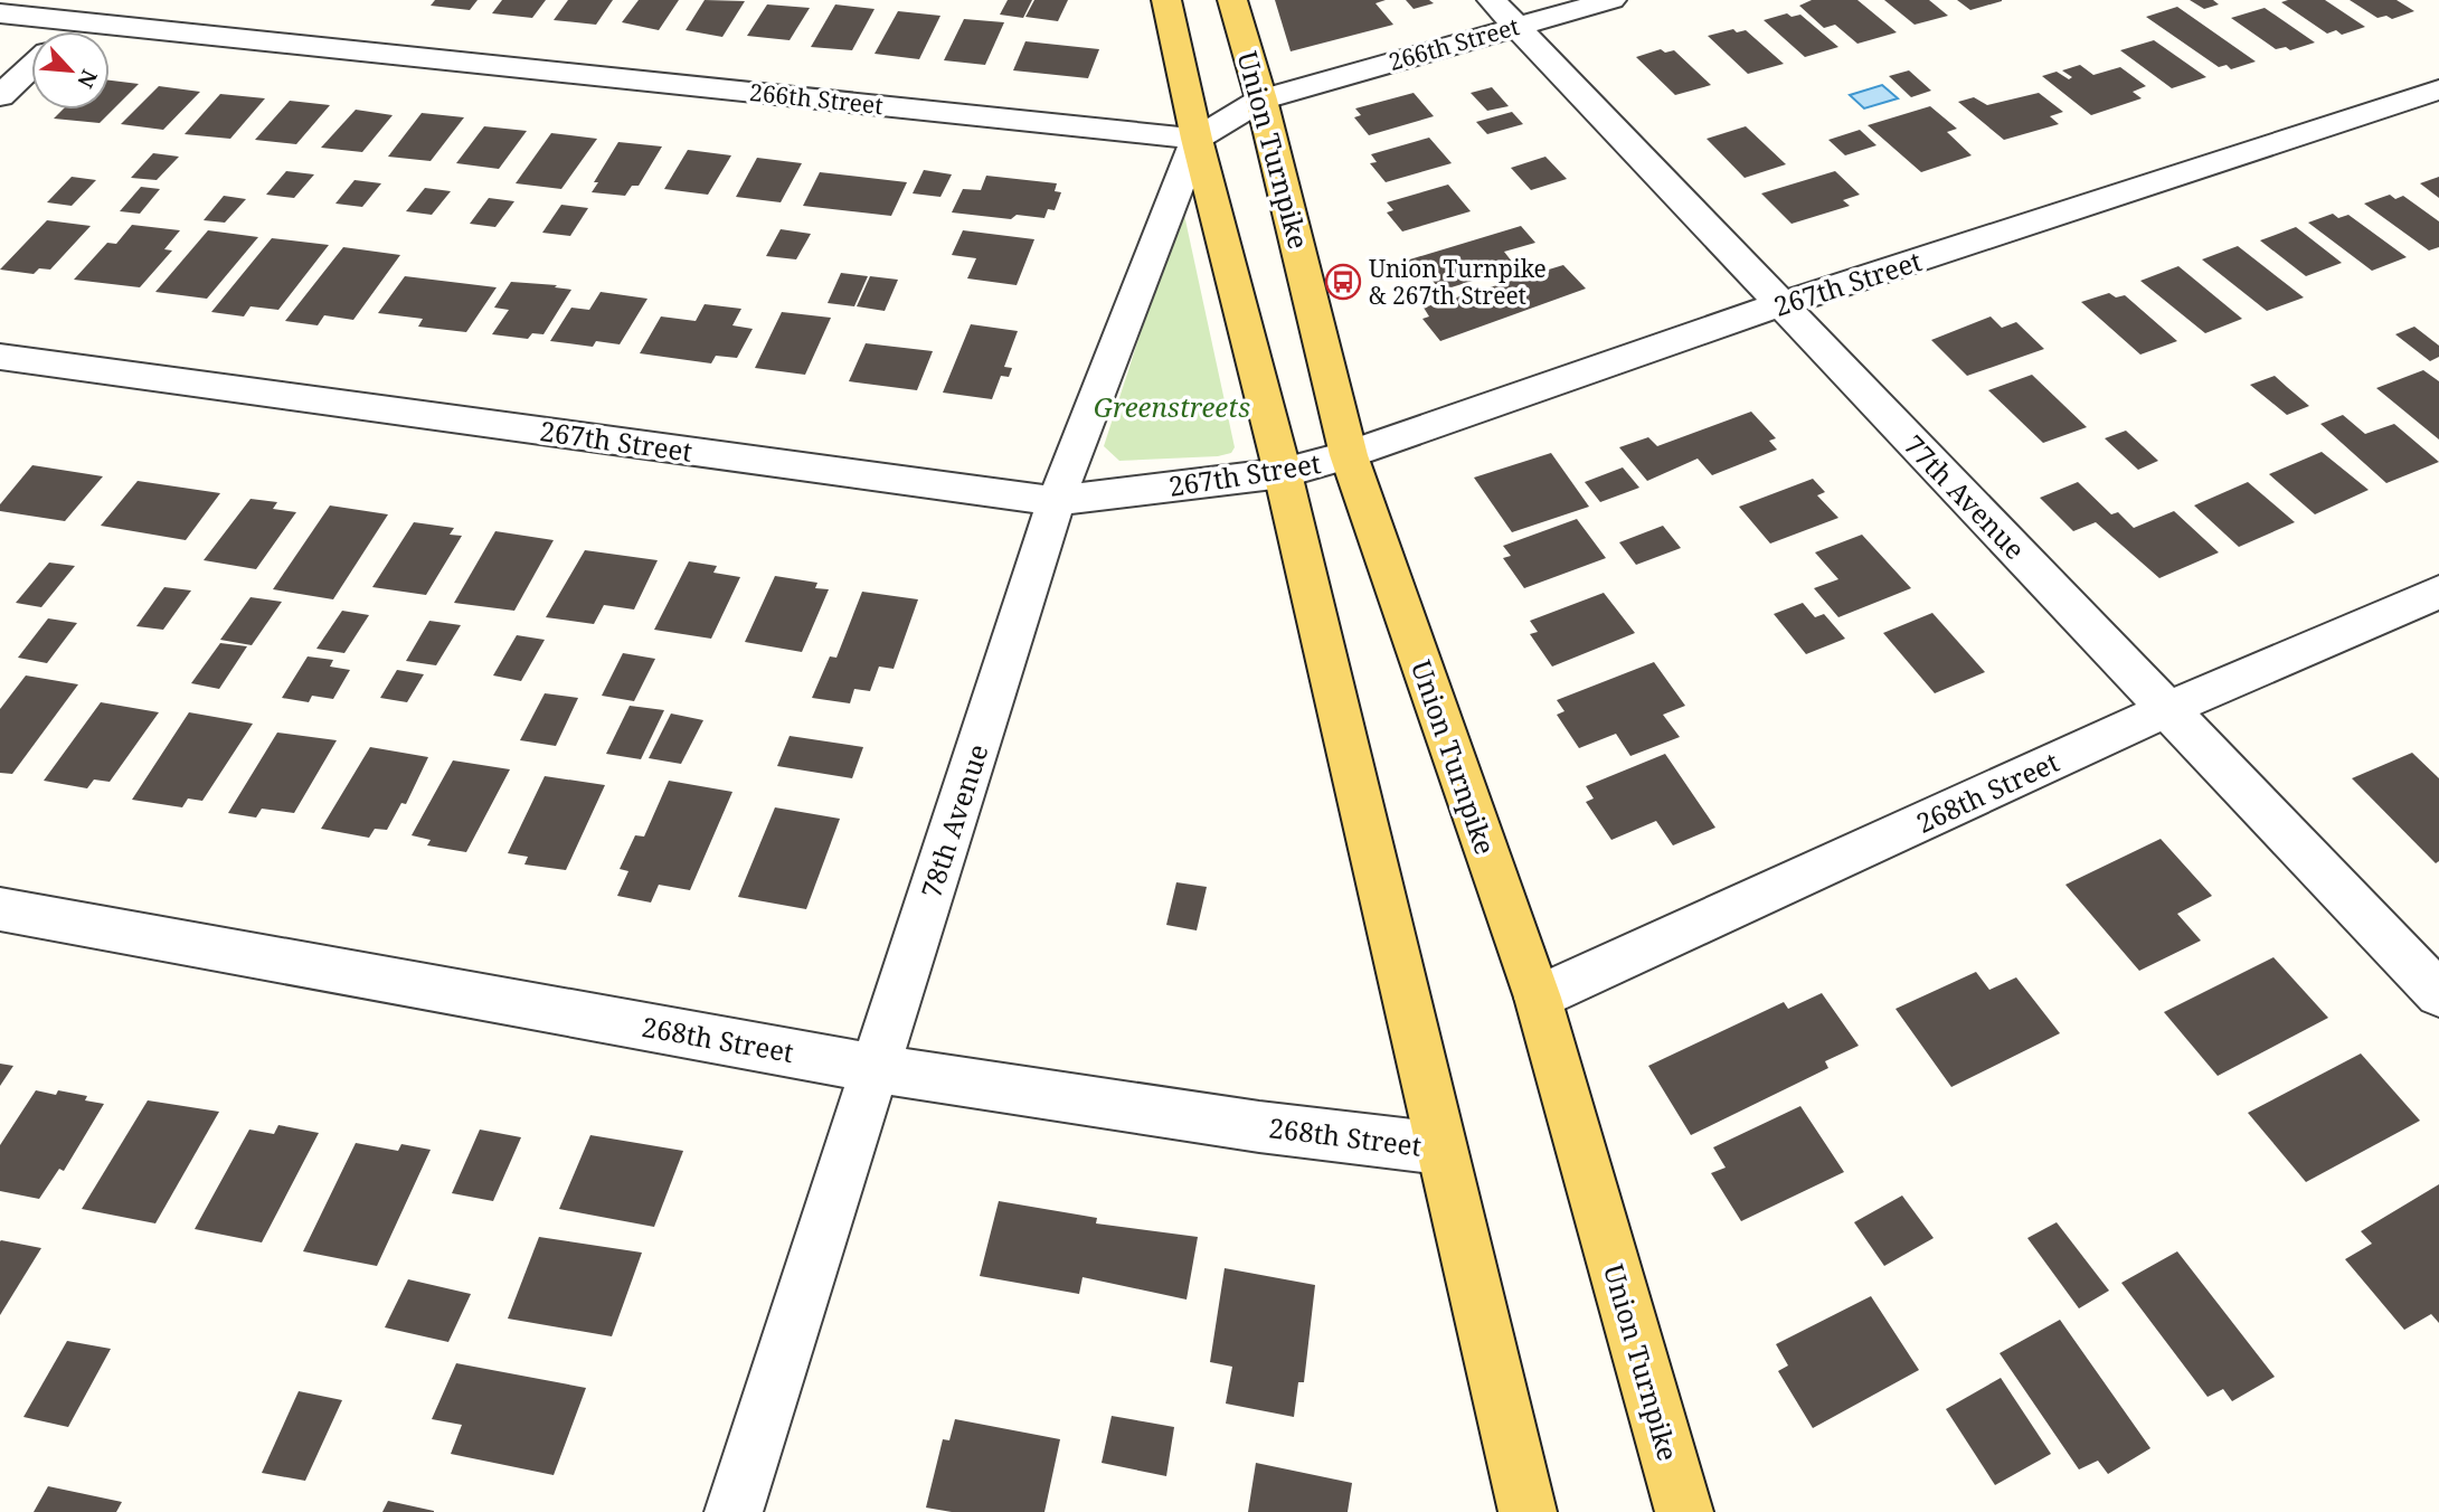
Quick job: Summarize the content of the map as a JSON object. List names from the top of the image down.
{
  "streets": {
    "main road": ["Union Turnpike"],
    "street": [
      "266th Street",
      "267th Street",
      "77th Avenue",
      "268th Street",
      "78th Avenue"
    ]
  },
  "crossings": [
    ["266th Street", "Union Turnpike"],
    ["266th Street", "77th Avenue"],
    ["266th Street", "78th Avenue"],
    ["Union Turnpike", "267th Street"],
    ["Union Turnpike", "268th Street"],
    ["267th Street", "77th Avenue"],
    ["267th Street", "78th Avenue"],
    ["77th Avenue", "268th Street"],
    ["268th Street", "78th Avenue"]
  ],
  "parks": ["Greenstreets"],
  "places": {
    "bus stop": ["Union Turnpike & 267th Street"]
  },
  "north": "bottom right"
}
